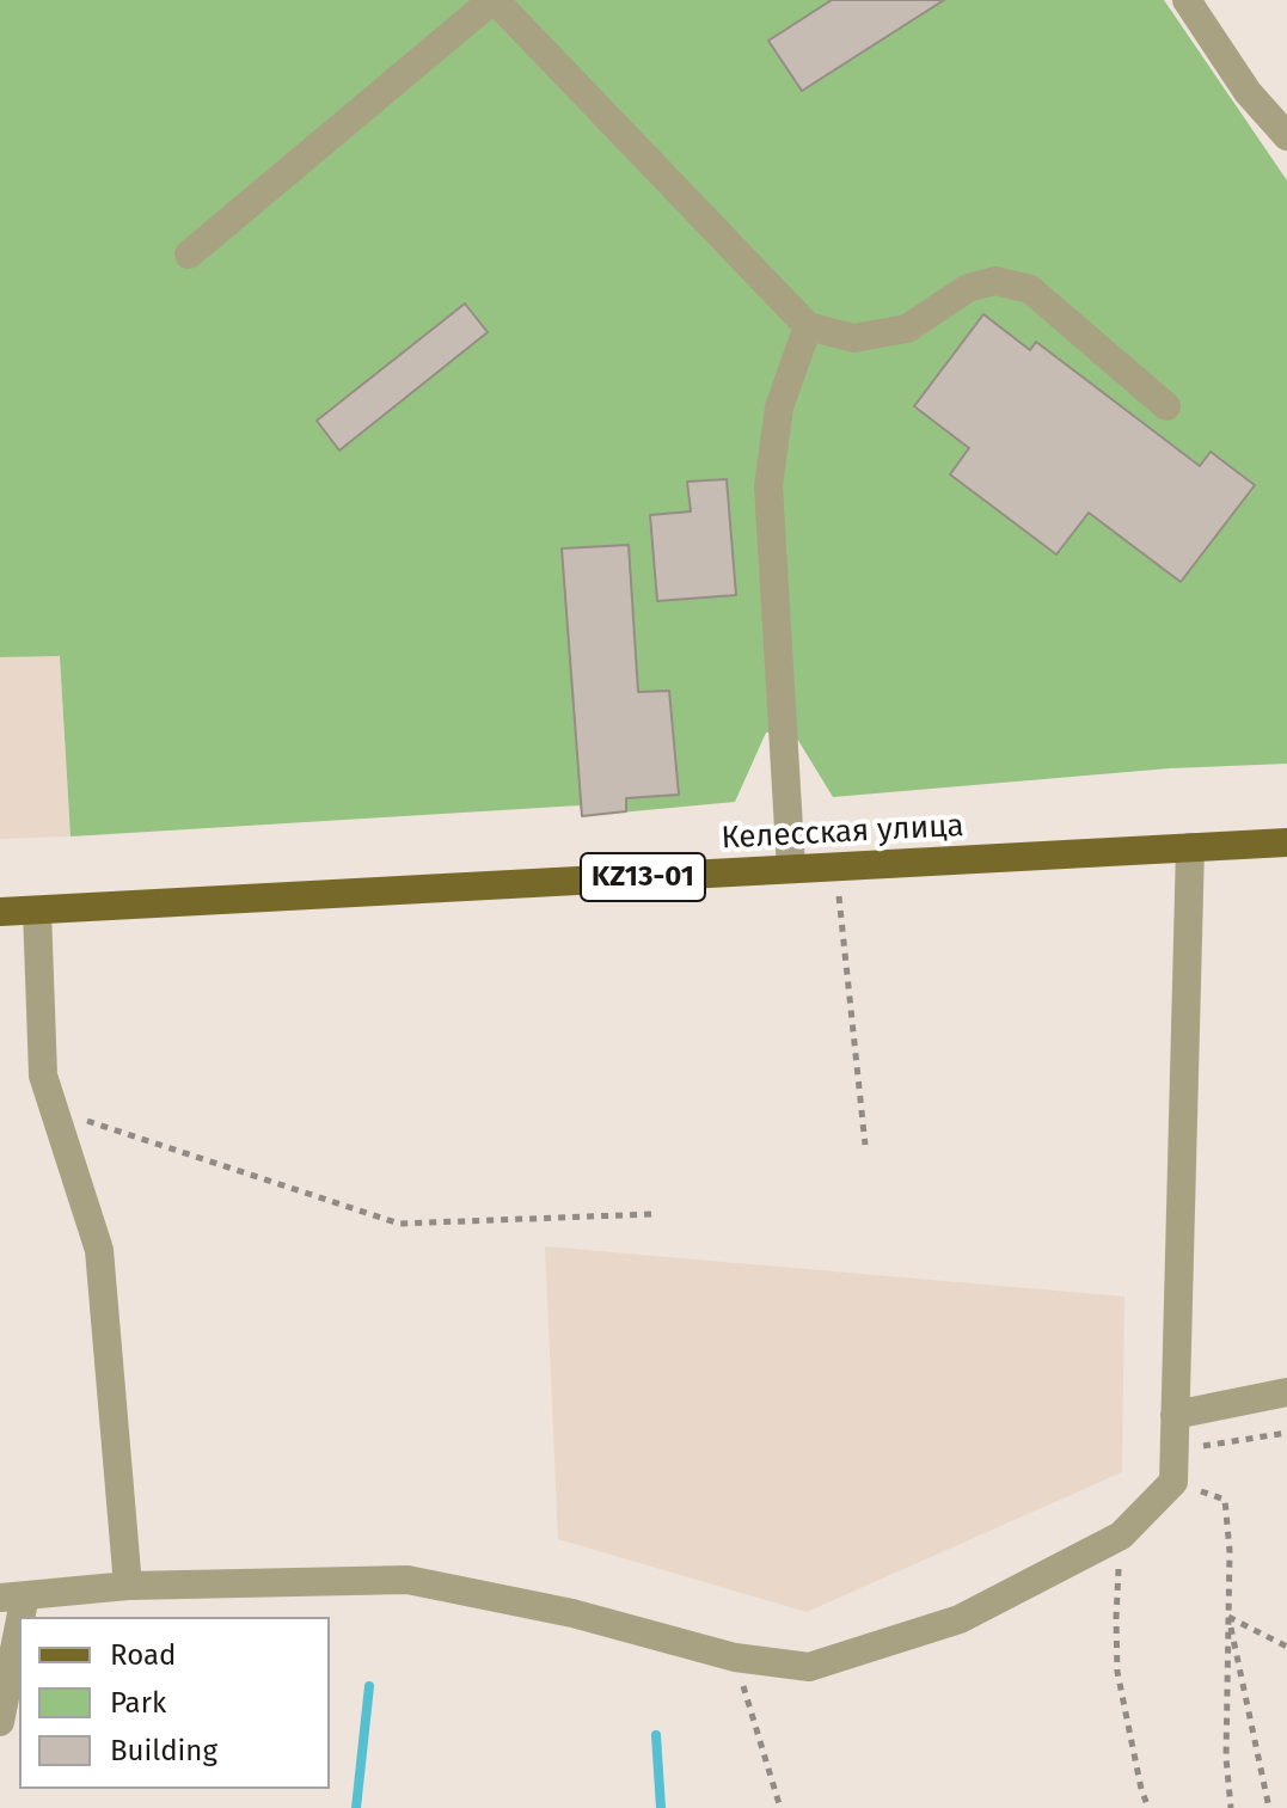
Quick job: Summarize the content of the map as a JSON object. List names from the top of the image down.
{
  "streets": {
    "main road": ["Келесская улица", "KZ13-01"]
  },
  "legend": ["Road", "Park", "Building"]
}
